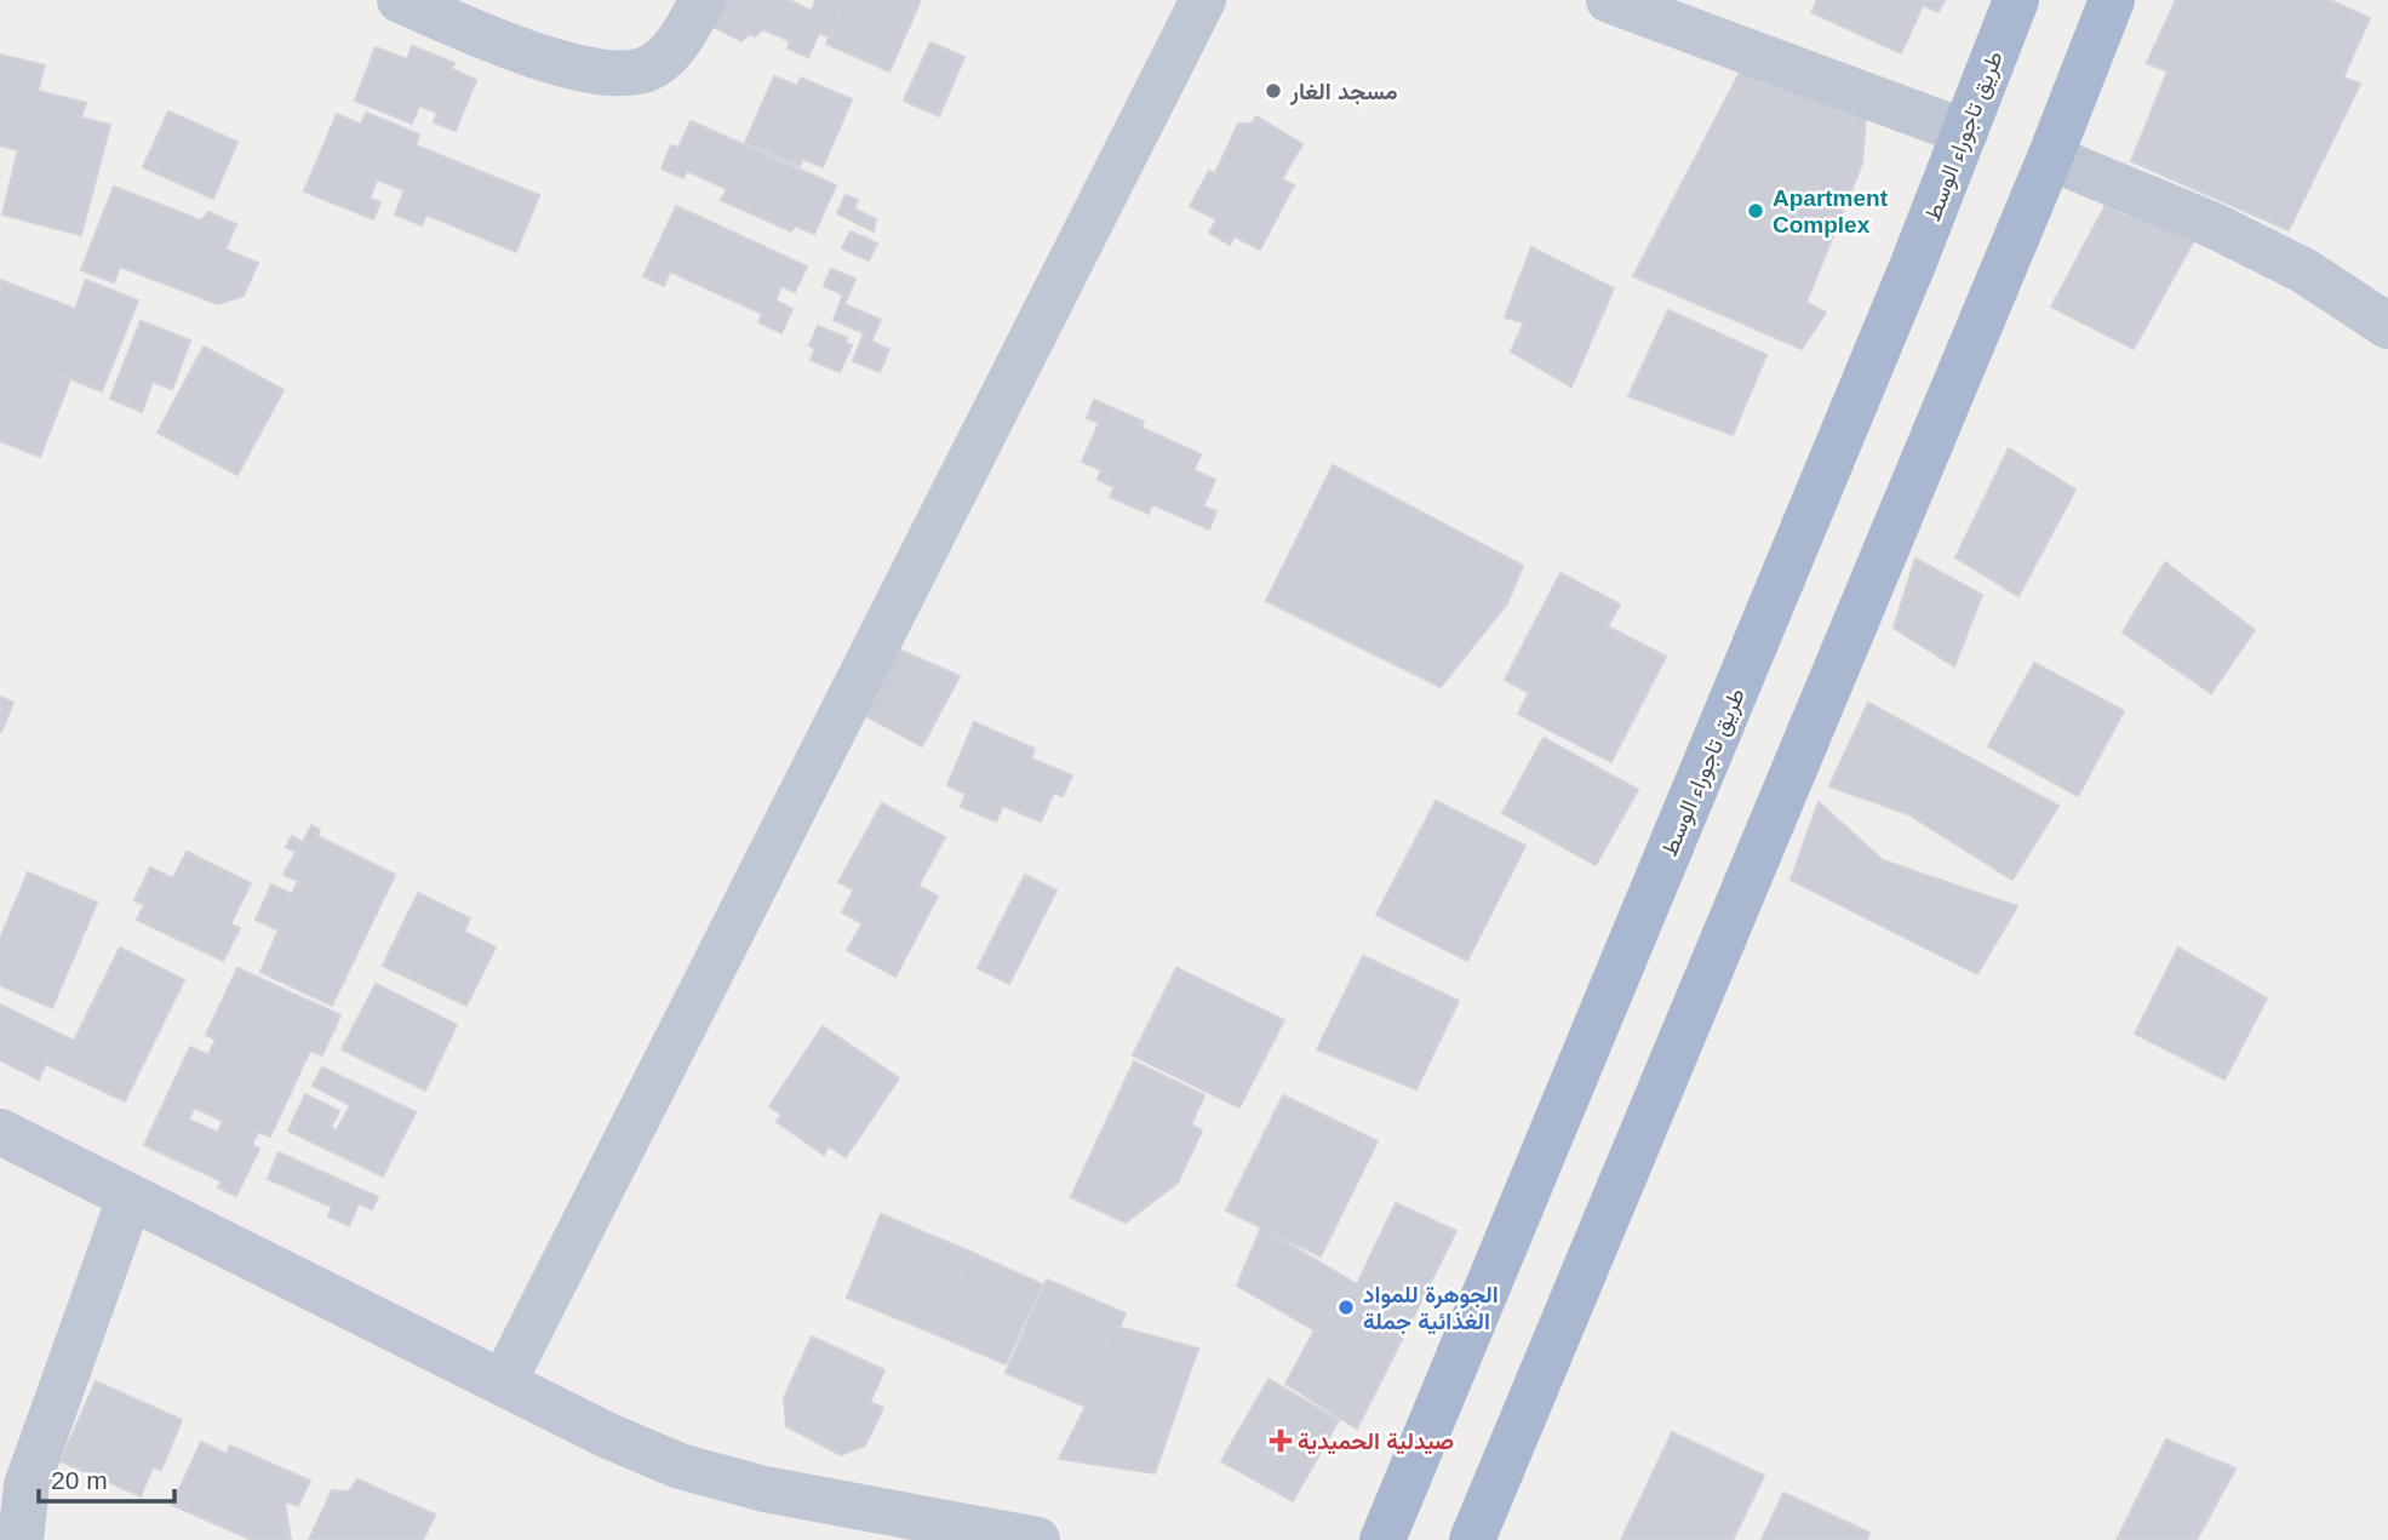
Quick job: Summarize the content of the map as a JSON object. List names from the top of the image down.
{
  "streets": {
    "main road": ["طريق تاجوراء الوسط"]
  },
  "places": {
    "other": ["مسجد الغار", "Apartment Complex", "الجوهرة للمواد الغذائية جملة"],
    "health": ["صيدلية الحميدية"]
  },
  "scale_bar": "20 m"
}
